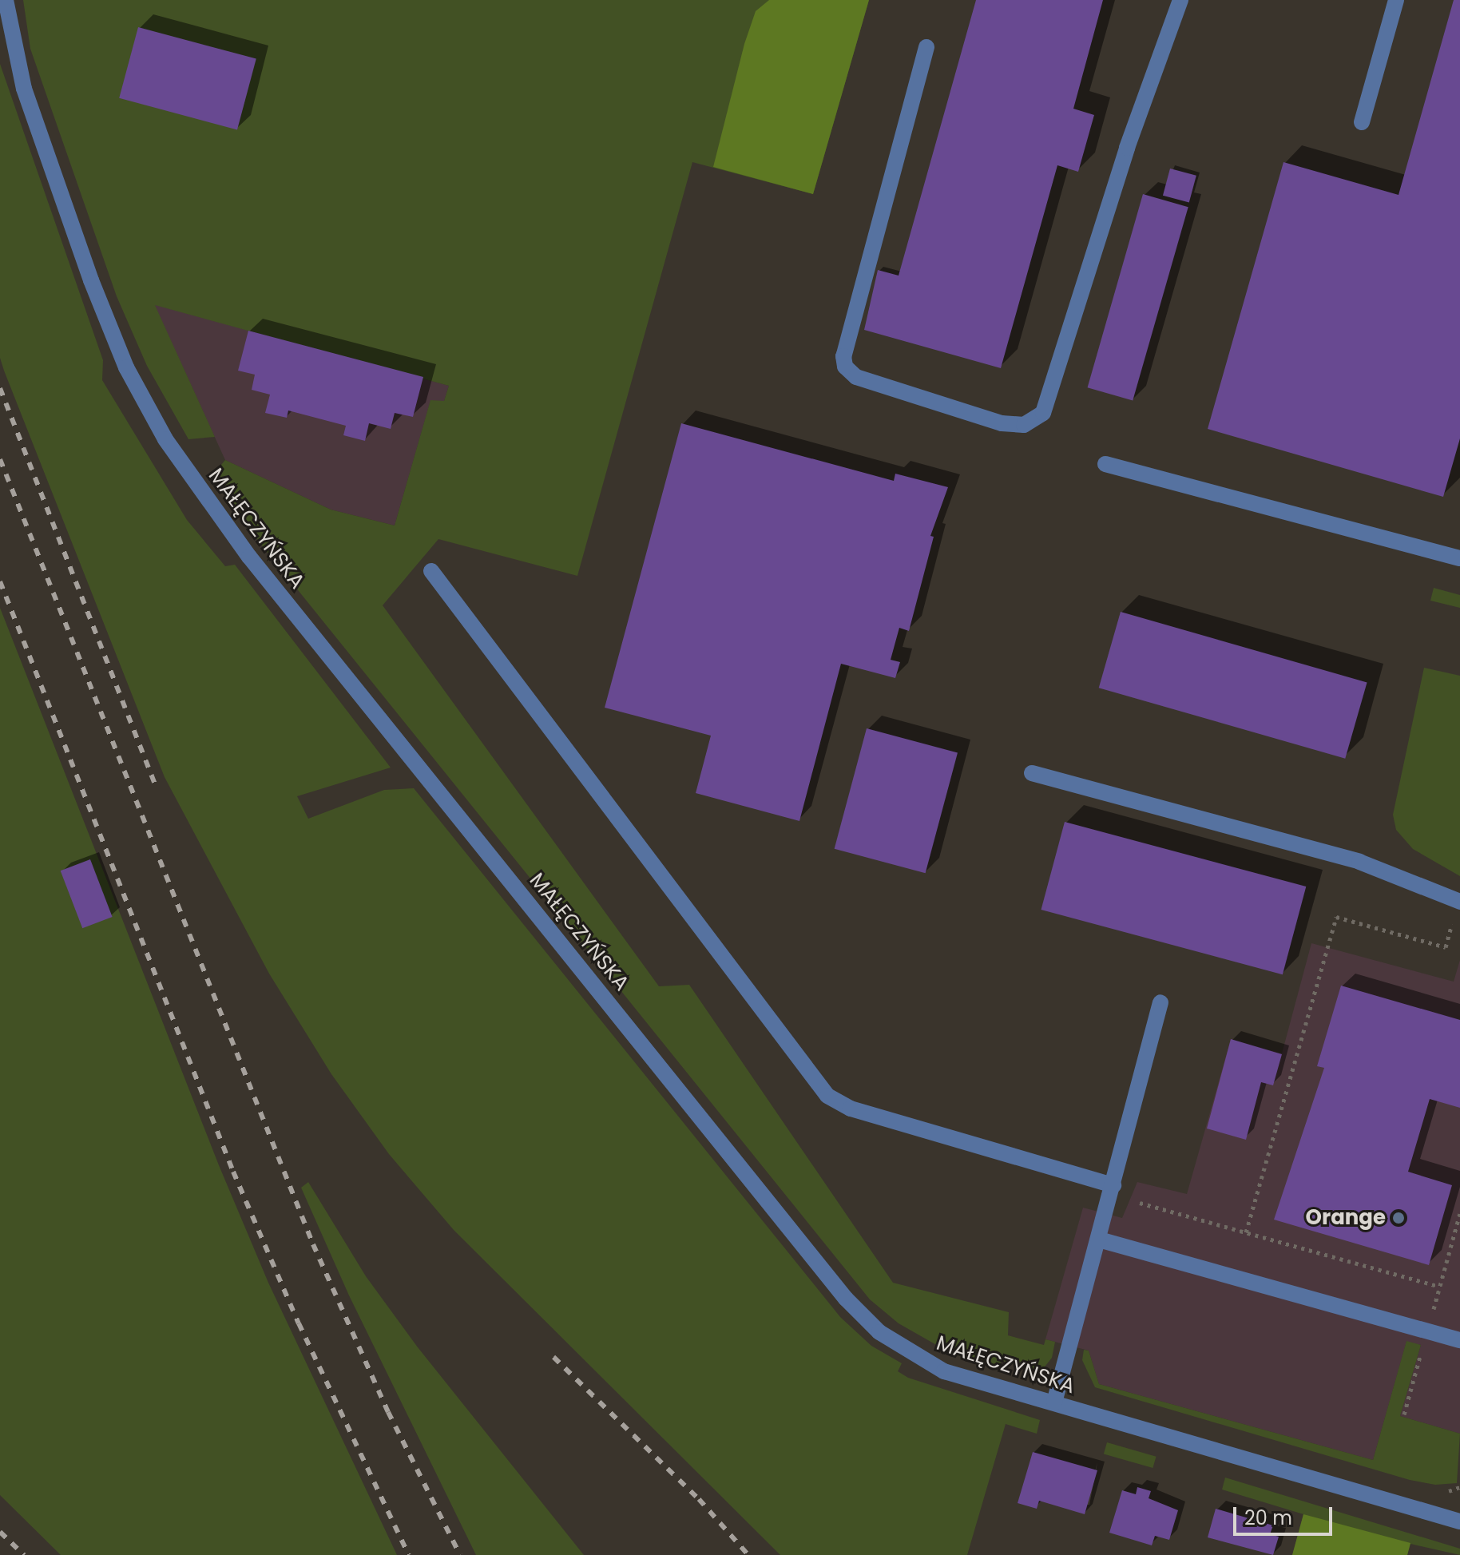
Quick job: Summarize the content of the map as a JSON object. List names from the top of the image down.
{
  "streets": {
    "street": ["MAŁĘCZYŃSKA"]
  },
  "places": ["Orange"],
  "scale_bar": "20 m"
}
